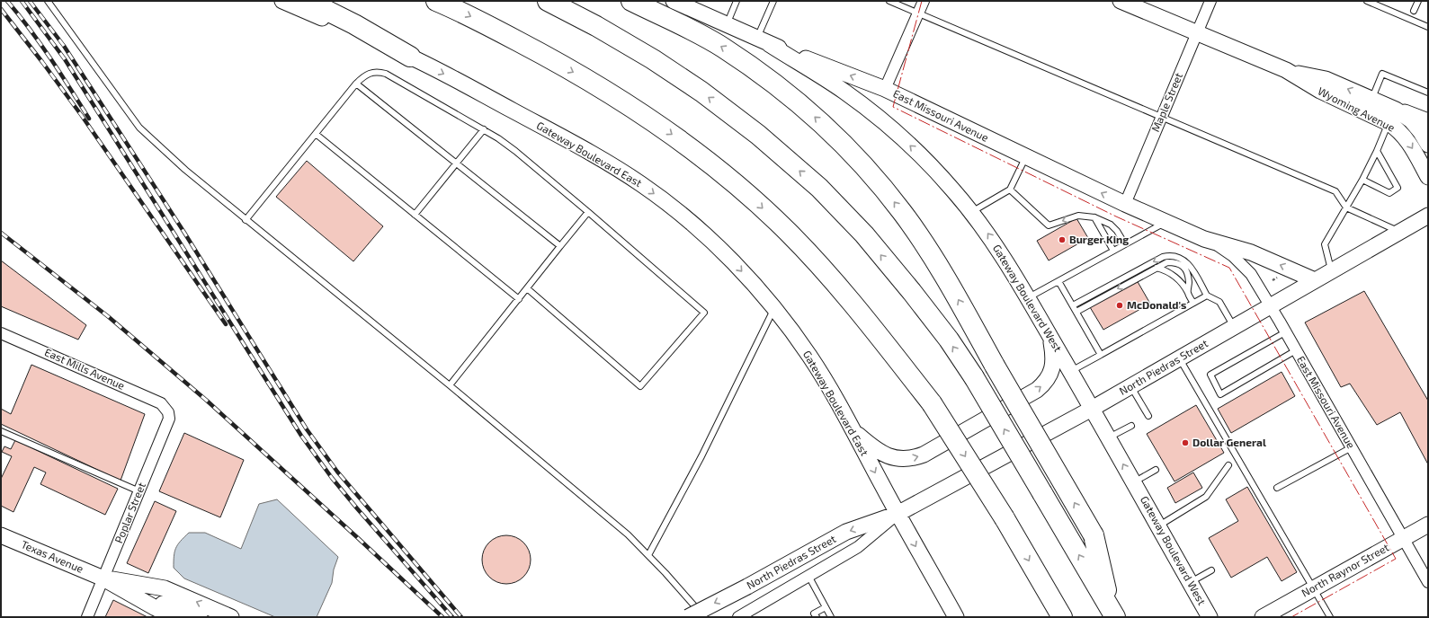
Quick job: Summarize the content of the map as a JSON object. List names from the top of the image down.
{
  "streets": {
    "main road": [
      "Wyoming Avenue",
      "East Missouri Avenue",
      "Gateway Boulevard East",
      "Gateway Boulevard West",
      "North Piedras Street",
      "Texas Avenue",
      "North Raynor Street"
    ],
    "street": ["Maple Street", "East Mills Avenue", "Poplar Street"]
  },
  "crossings": [
    ["Maple Street", "Wyoming Avenue"],
    ["Maple Street", "East Missouri Avenue"],
    ["East Missouri Avenue", "Gateway Boulevard West"],
    ["East Missouri Avenue", "North Piedras Street"],
    ["East Missouri Avenue", "North Raynor Street"],
    ["Gateway Boulevard East", "North Piedras Street"],
    ["Gateway Boulevard West", "North Piedras Street"],
    ["East Mills Avenue", "Poplar Street"],
    ["Poplar Street", "Texas Avenue"]
  ],
  "one_way": ["Gateway Boulevard East", "Gateway Boulevard West"],
  "places": ["Burger King", "McDonald's", "Dollar General"]
}
